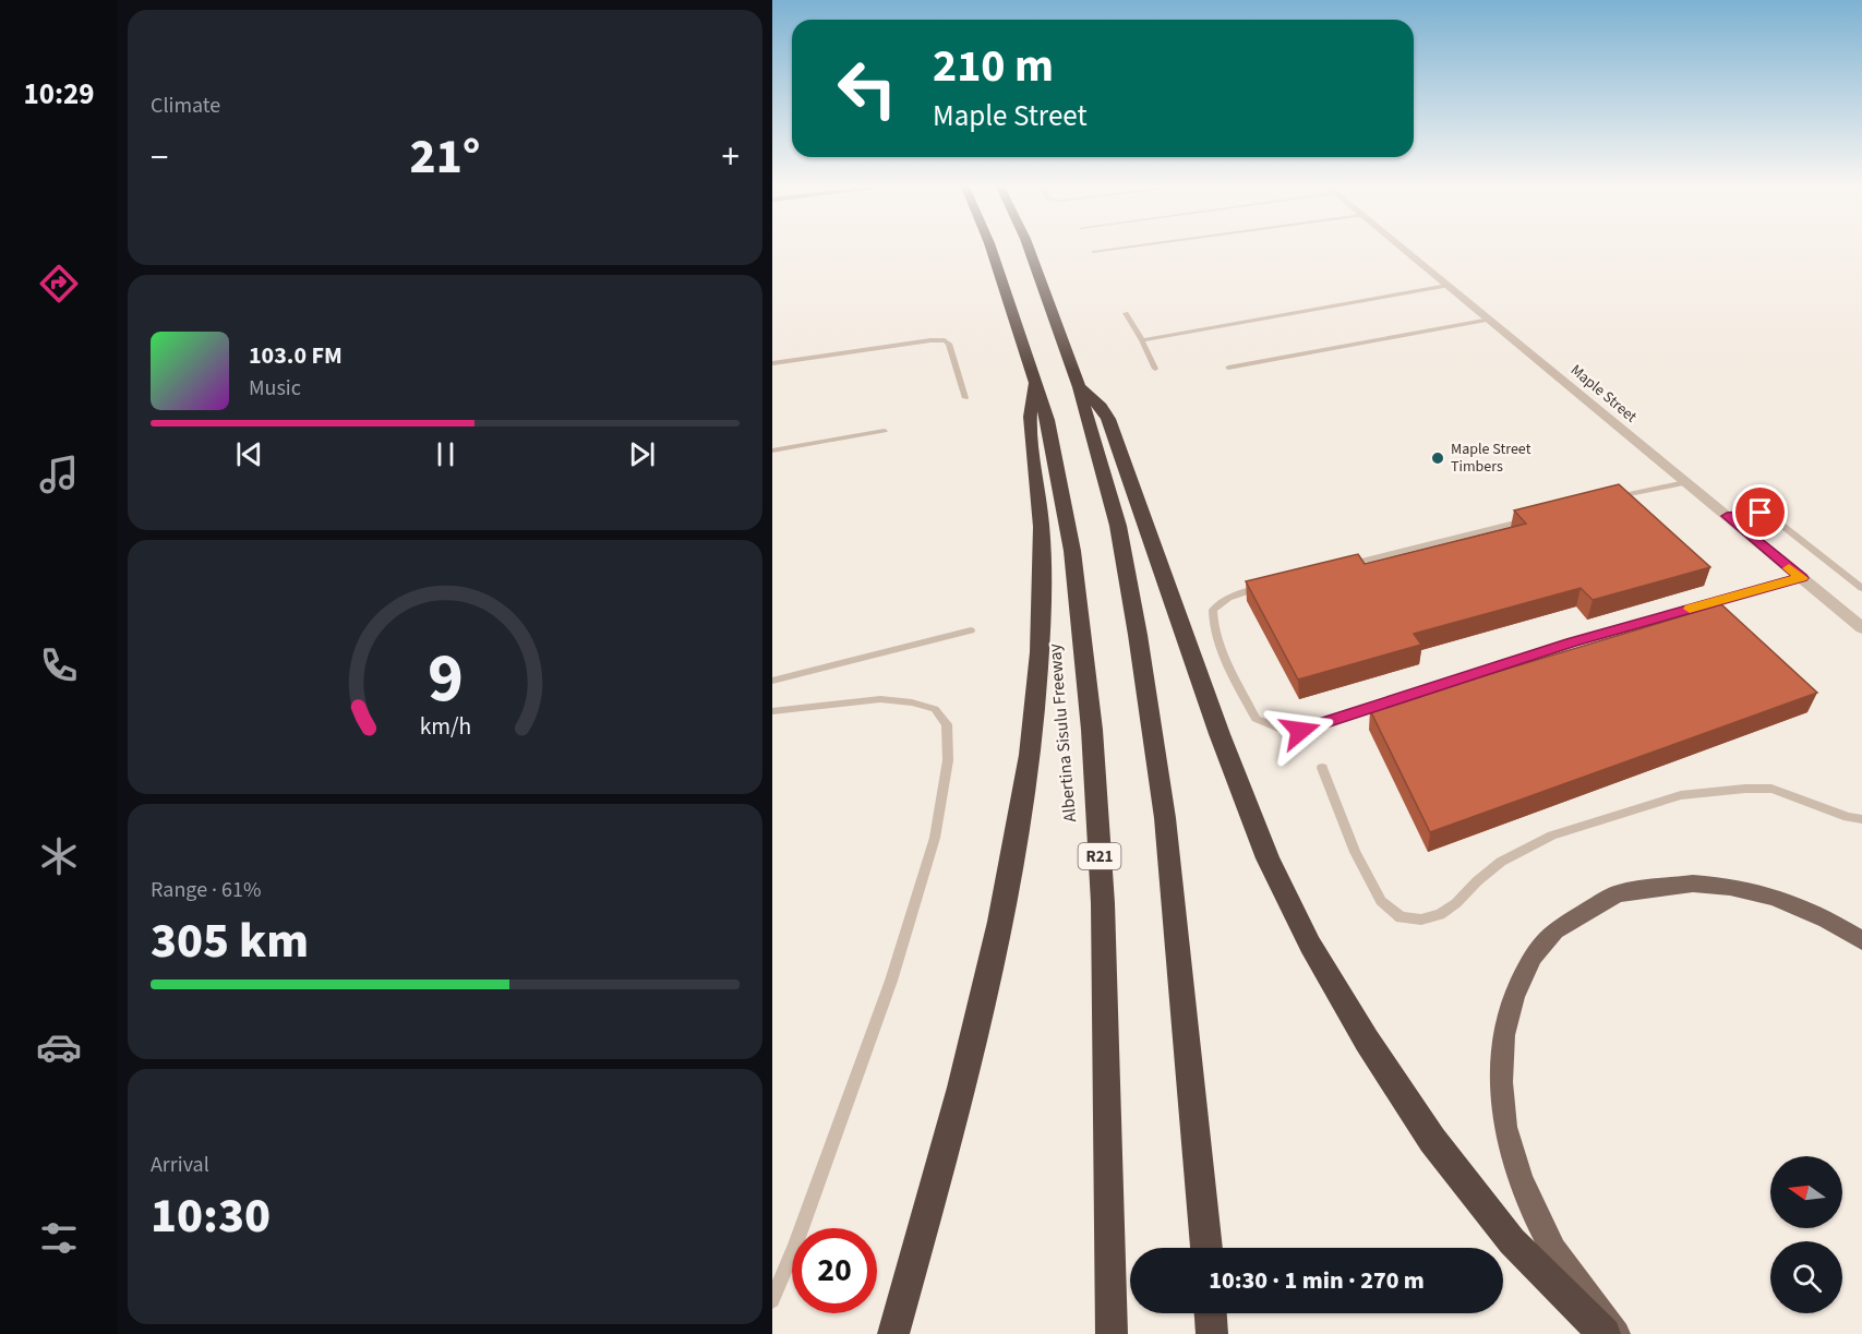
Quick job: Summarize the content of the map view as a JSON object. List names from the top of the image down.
{
  "streets": {
    "highway": ["Albertina Sisulu Freeway", "R21"],
    "street": ["Maple Street"]
  },
  "places": ["Maple Street Timbers"],
  "north": "left",
  "page": {
    "tabs": "10:29",
    "tile": [
      "Climate",
      ["Range · 61%", "305 km"],
      ["Arrival", "10:30"]
    ],
    "turn": ["210 m", "Maple Street"],
    "heat": ["−", "21°", "+"],
    "song": ["103.0 FM", "Music"],
    "limit": "20",
    "trip": "10:30 · 1 min · 270 m",
    "gauge": ["9", "km/h"]
  }
}
